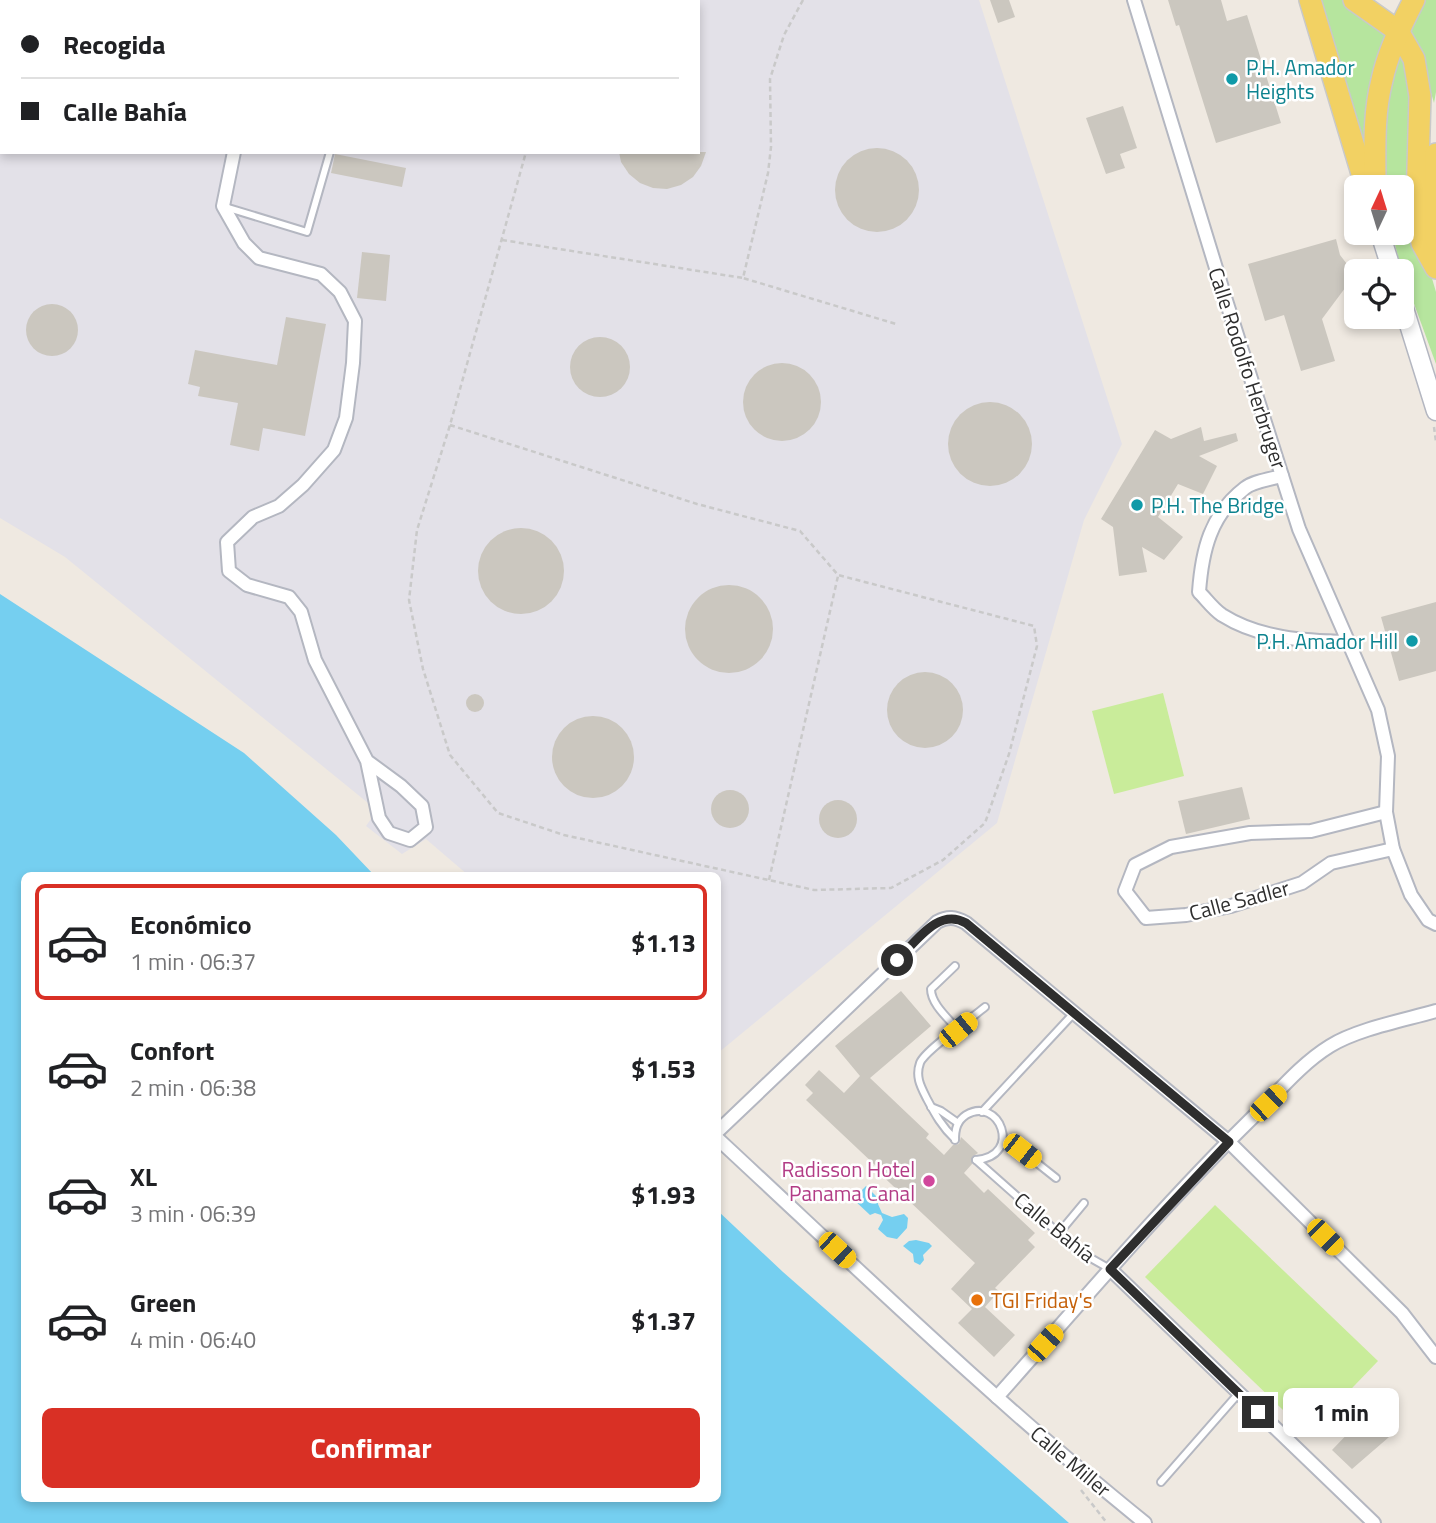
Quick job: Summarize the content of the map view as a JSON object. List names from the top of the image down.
{
  "streets": {
    "street": [
      "Calle Rodolfo Herbruger",
      "Calle Sadler",
      "Calle Bahía",
      "Calle Miller"
    ]
  },
  "crossings": [
    ["Calle Rodolfo Herbruger", "Calle Sadler"]
  ],
  "places": [
    "P.H. Amador Heights",
    "P.H. The Bridge",
    "P.H. Amador Hill",
    "Radisson Hotel Panama Canal",
    "TGI Friday's"
  ],
  "north": "top",
  "page": {
    "banner": ["Recogida", "Calle Bahía"],
    "list": [
      {
        "name": "Económico",
        "note": "1 min · 06:37",
        "value": "$1.13"
      },
      {
        "name": "Confort",
        "note": "2 min · 06:38",
        "value": "$1.53"
      },
      {
        "name": "XL",
        "note": "3 min · 06:39",
        "value": "$1.93"
      },
      {
        "name": "Green",
        "note": "4 min · 06:40",
        "value": "$1.37"
      }
    ],
    "bubble": "1 min",
    "buttons": "Confirmar"
  }
}
